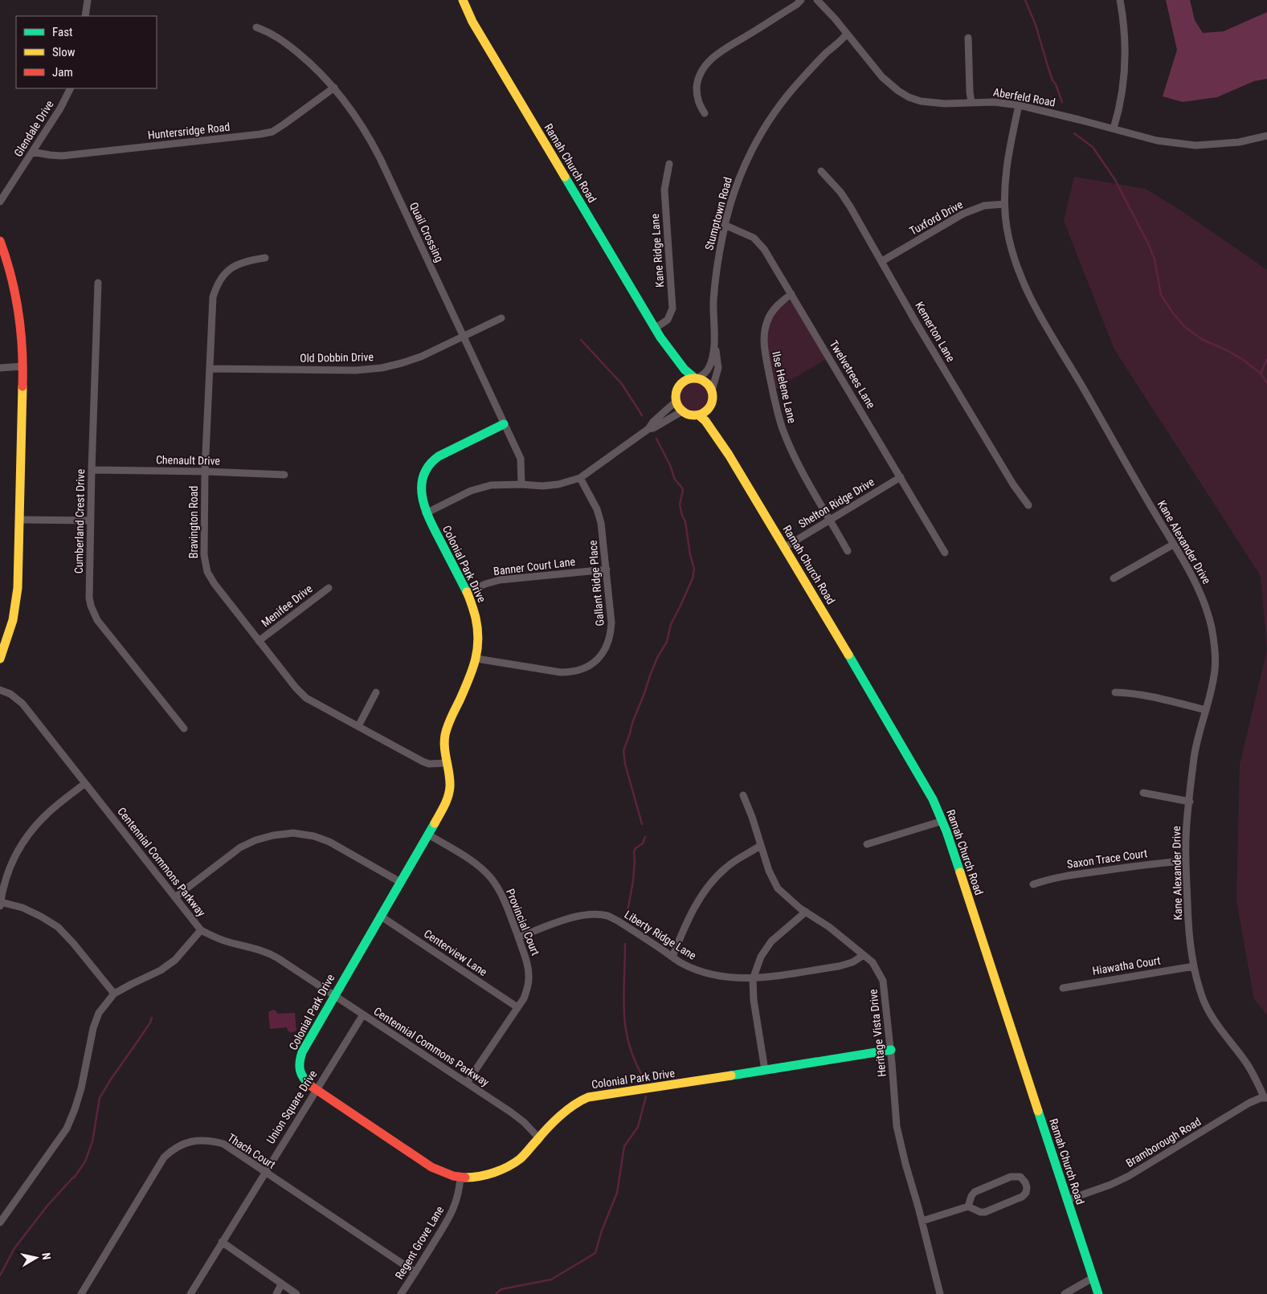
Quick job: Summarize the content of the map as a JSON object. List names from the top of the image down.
{
  "streets": {
    "main road": ["Ramah Church Road", "Colonial Park Drive"],
    "street": [
      "Aberfeld Road",
      "Glendale Drive",
      "Huntersridge Road",
      "Stumptown Road",
      "Tuxford Drive",
      "Quail Crossing",
      "Kane Ridge Lane",
      "Kemerton Lane",
      "Old Dobbin Drive",
      "Twelvetrees Lane",
      "Ilse Helene Lane",
      "Chenault Drive",
      "Shelton Ridge Drive",
      "Cumberland Crest Drive",
      "Bravington Road",
      "Kane Alexander Drive",
      "Banner Court Lane",
      "Gallant Ridge Place",
      "Menifee Drive",
      "Saxon Trace Court",
      "Centennial Commons Parkway",
      "Provincial Court",
      "Liberty Ridge Lane",
      "Centerview Lane",
      "Hiawatha Court",
      "Heritage Vista Drive",
      "Union Square Drive",
      "Bramborough Road",
      "Thach Court",
      "Regent Grove Lane"
    ]
  },
  "crossings": [
    ["Aberfeld Road", "Stumptown Road"],
    ["Aberfeld Road", "Kane Alexander Drive"],
    ["Glendale Drive", "Huntersridge Road"],
    ["Huntersridge Road", "Quail Crossing"],
    ["Ramah Church Road", "Stumptown Road"],
    ["Ramah Church Road", "Kane Ridge Lane"],
    ["Ramah Church Road", "Shelton Ridge Drive"],
    ["Ramah Church Road", "Bramborough Road"],
    ["Stumptown Road", "Twelvetrees Lane"],
    ["Tuxford Drive", "Kemerton Lane"],
    ["Tuxford Drive", "Kane Alexander Drive"],
    ["Quail Crossing", "Old Dobbin Drive"],
    ["Quail Crossing", "Colonial Park Drive"],
    ["Old Dobbin Drive", "Bravington Road"],
    ["Twelvetrees Lane", "Ilse Helene Lane"],
    ["Twelvetrees Lane", "Shelton Ridge Drive"],
    ["Ilse Helene Lane", "Shelton Ridge Drive"],
    ["Chenault Drive", "Cumberland Crest Drive"],
    ["Chenault Drive", "Bravington Road"],
    ["Bravington Road", "Colonial Park Drive"],
    ["Bravington Road", "Menifee Drive"],
    ["Kane Alexander Drive", "Saxon Trace Court"],
    ["Kane Alexander Drive", "Hiawatha Court"],
    ["Kane Alexander Drive", "Bramborough Road"],
    ["Colonial Park Drive", "Banner Court Lane"],
    ["Colonial Park Drive", "Gallant Ridge Place"],
    ["Colonial Park Drive", "Centennial Commons Parkway"],
    ["Colonial Park Drive", "Provincial Court"],
    ["Colonial Park Drive", "Centerview Lane"],
    ["Colonial Park Drive", "Heritage Vista Drive"],
    ["Colonial Park Drive", "Union Square Drive"],
    ["Colonial Park Drive", "Regent Grove Lane"],
    ["Banner Court Lane", "Gallant Ridge Place"],
    ["Centennial Commons Parkway", "Provincial Court"],
    ["Centennial Commons Parkway", "Union Square Drive"],
    ["Provincial Court", "Liberty Ridge Lane"],
    ["Provincial Court", "Centerview Lane"],
    ["Liberty Ridge Lane", "Heritage Vista Drive"],
    ["Union Square Drive", "Thach Court"],
    ["Thach Court", "Regent Grove Lane"]
  ],
  "legend": ["Fast", "Slow", "Jam"],
  "north": "right"
}
